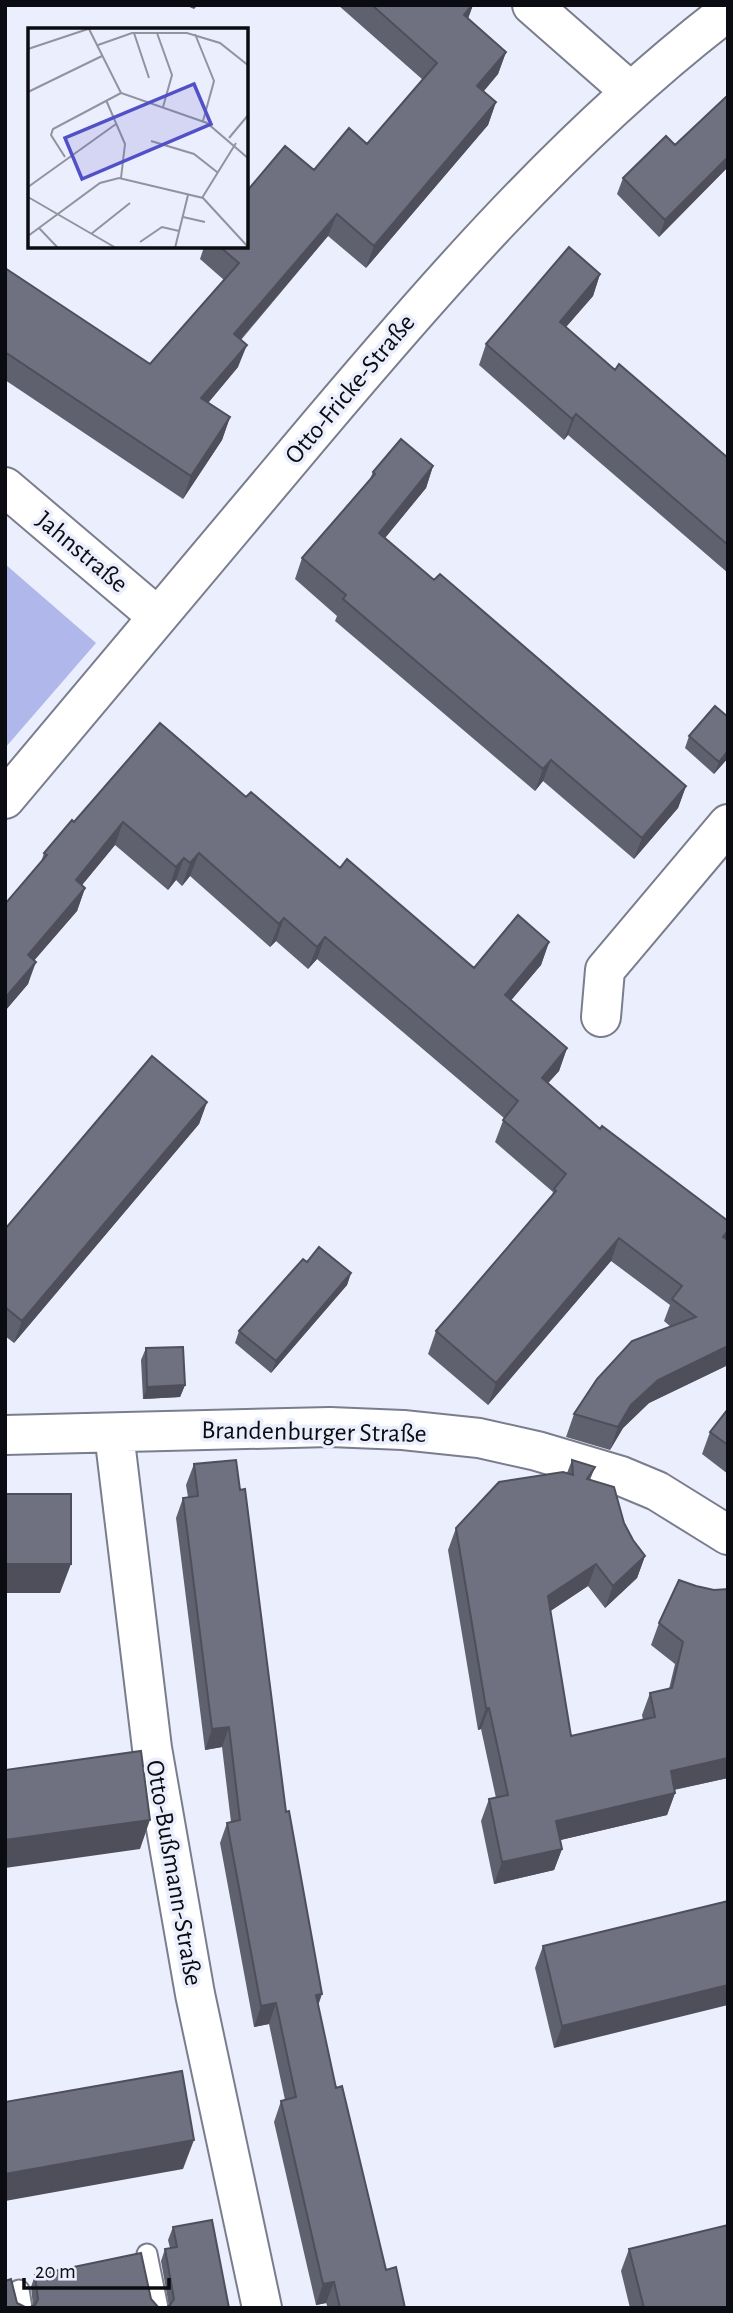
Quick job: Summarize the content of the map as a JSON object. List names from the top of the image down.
{
  "streets": {
    "street": [
      "Otto-Fricke-Straße",
      "Jahnstraße",
      "Brandenburger Straße",
      "Otto-Bußmann-Straße"
    ]
  },
  "crossings": [
    ["Otto-Fricke-Straße", "Jahnstraße"],
    ["Brandenburger Straße", "Otto-Bußmann-Straße"]
  ],
  "scale_bar": "20 m"
}
